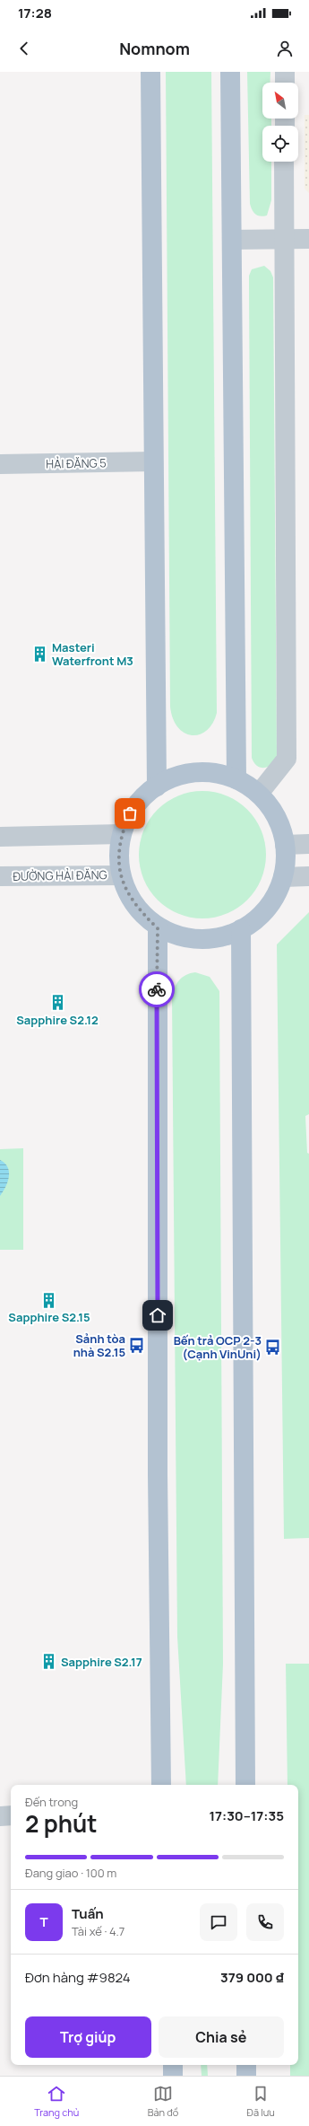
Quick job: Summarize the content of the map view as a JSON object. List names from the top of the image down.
{
  "streets": {
    "street": ["HẢI ĐĂNG 5", "ĐƯỜNG HẢI ĐĂNG"]
  },
  "places": {
    "building": [
      "Masteri Waterfront M3",
      "Sapphire S2.12",
      "Sapphire S2.15",
      "Sapphire S2.17"
    ],
    "bus stop": ["Sảnh tòa nhà S2.15", "Bến trả OCP 2-3 (Cạnh VinUni)"]
  },
  "north": "top left",
  "page": {
    "status": "17:28",
    "header": "Nomnom",
    "heading": ["2 phút", "Đến trong", "17:30–17:35"],
    "panel": [
      "Tuấn",
      "Tài xế · 4.7",
      "Đơn hàng #9824",
      "379 000 ₫"
    ],
    "bar": "Đang giao · 100 m",
    "round": "T",
    "buttons": ["Trợ giúp", "Chia sẻ"],
    "tabs": ["Trang chủ", "Bản đồ", "Đã lưu"]
  }
}
